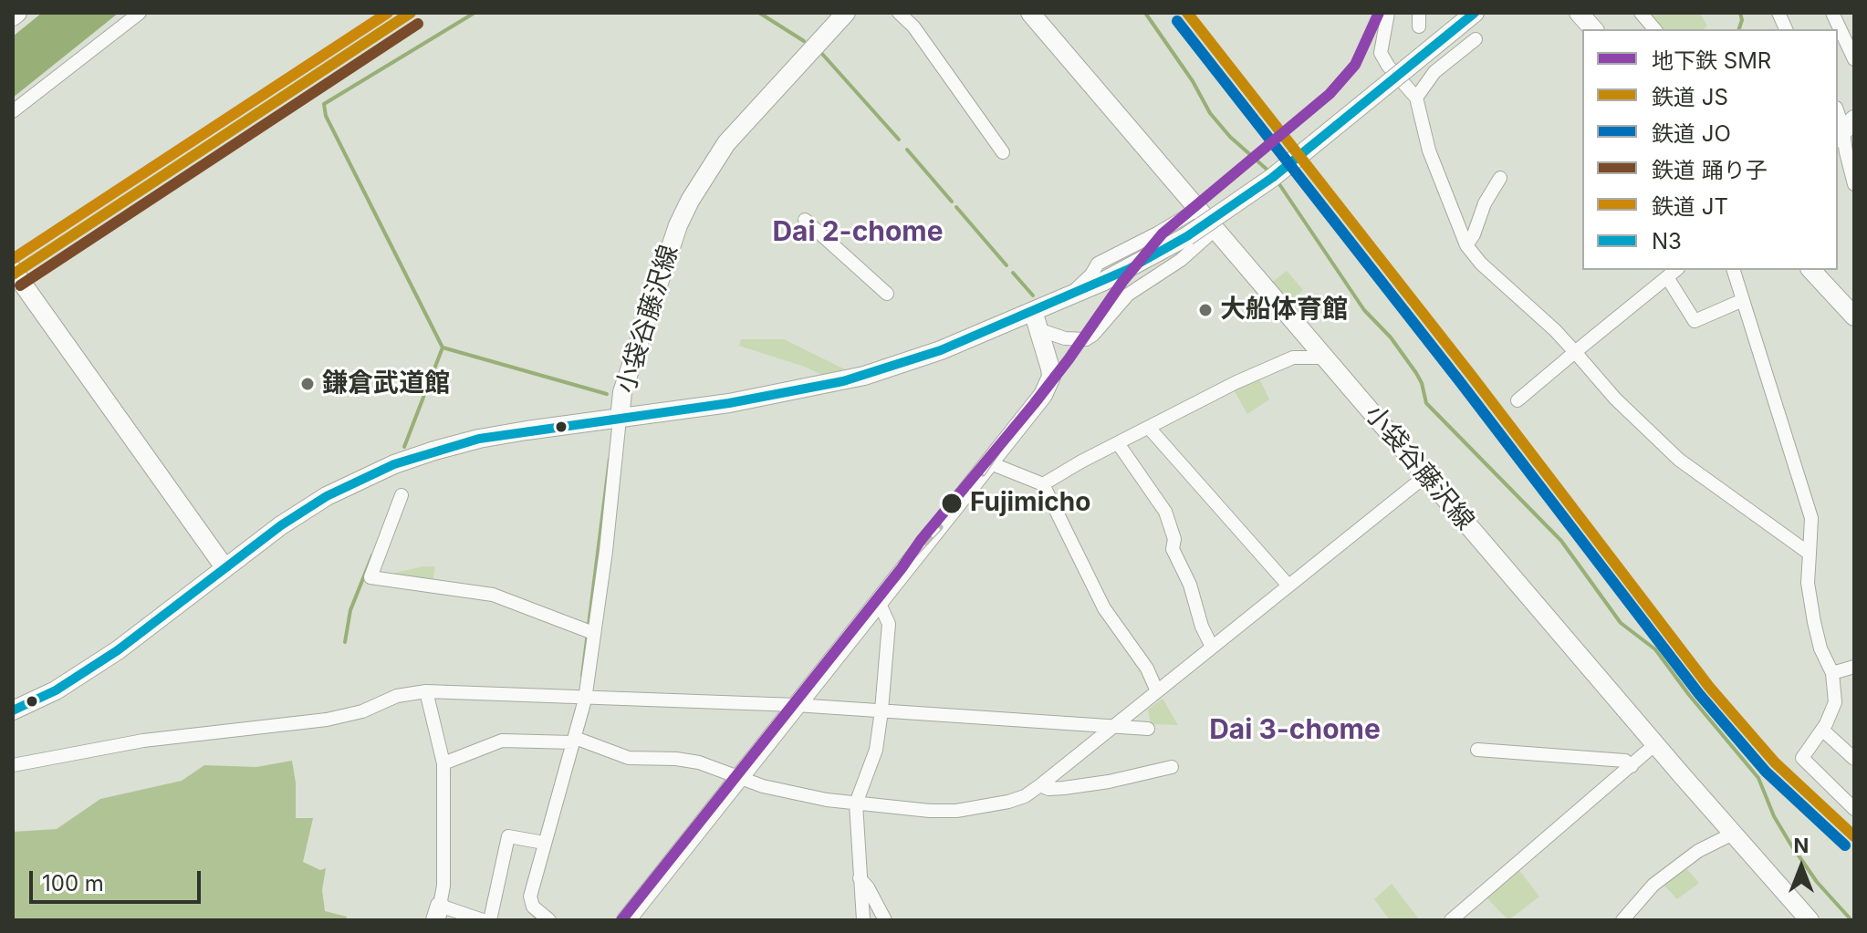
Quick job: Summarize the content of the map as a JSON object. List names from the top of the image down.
{
  "streets": {
    "main road": ["小袋谷藤沢線"]
  },
  "districts": ["Dai 2-chome", "Dai 3-chome"],
  "places": ["大船体育館", "鎌倉武道館", "Fujimicho"],
  "lines": [
    "metro line SMR",
    "rail line JS",
    "rail line JT",
    "transit line N3",
    "rail line JO",
    "rail line 踊り子"
  ],
  "legend": [
    "地下鉄 SMR",
    "鉄道 JS",
    "鉄道 JO",
    "鉄道 踊り子",
    "鉄道 JT",
    "N3"
  ],
  "scale_bar": "100 m",
  "north": "top"
}
